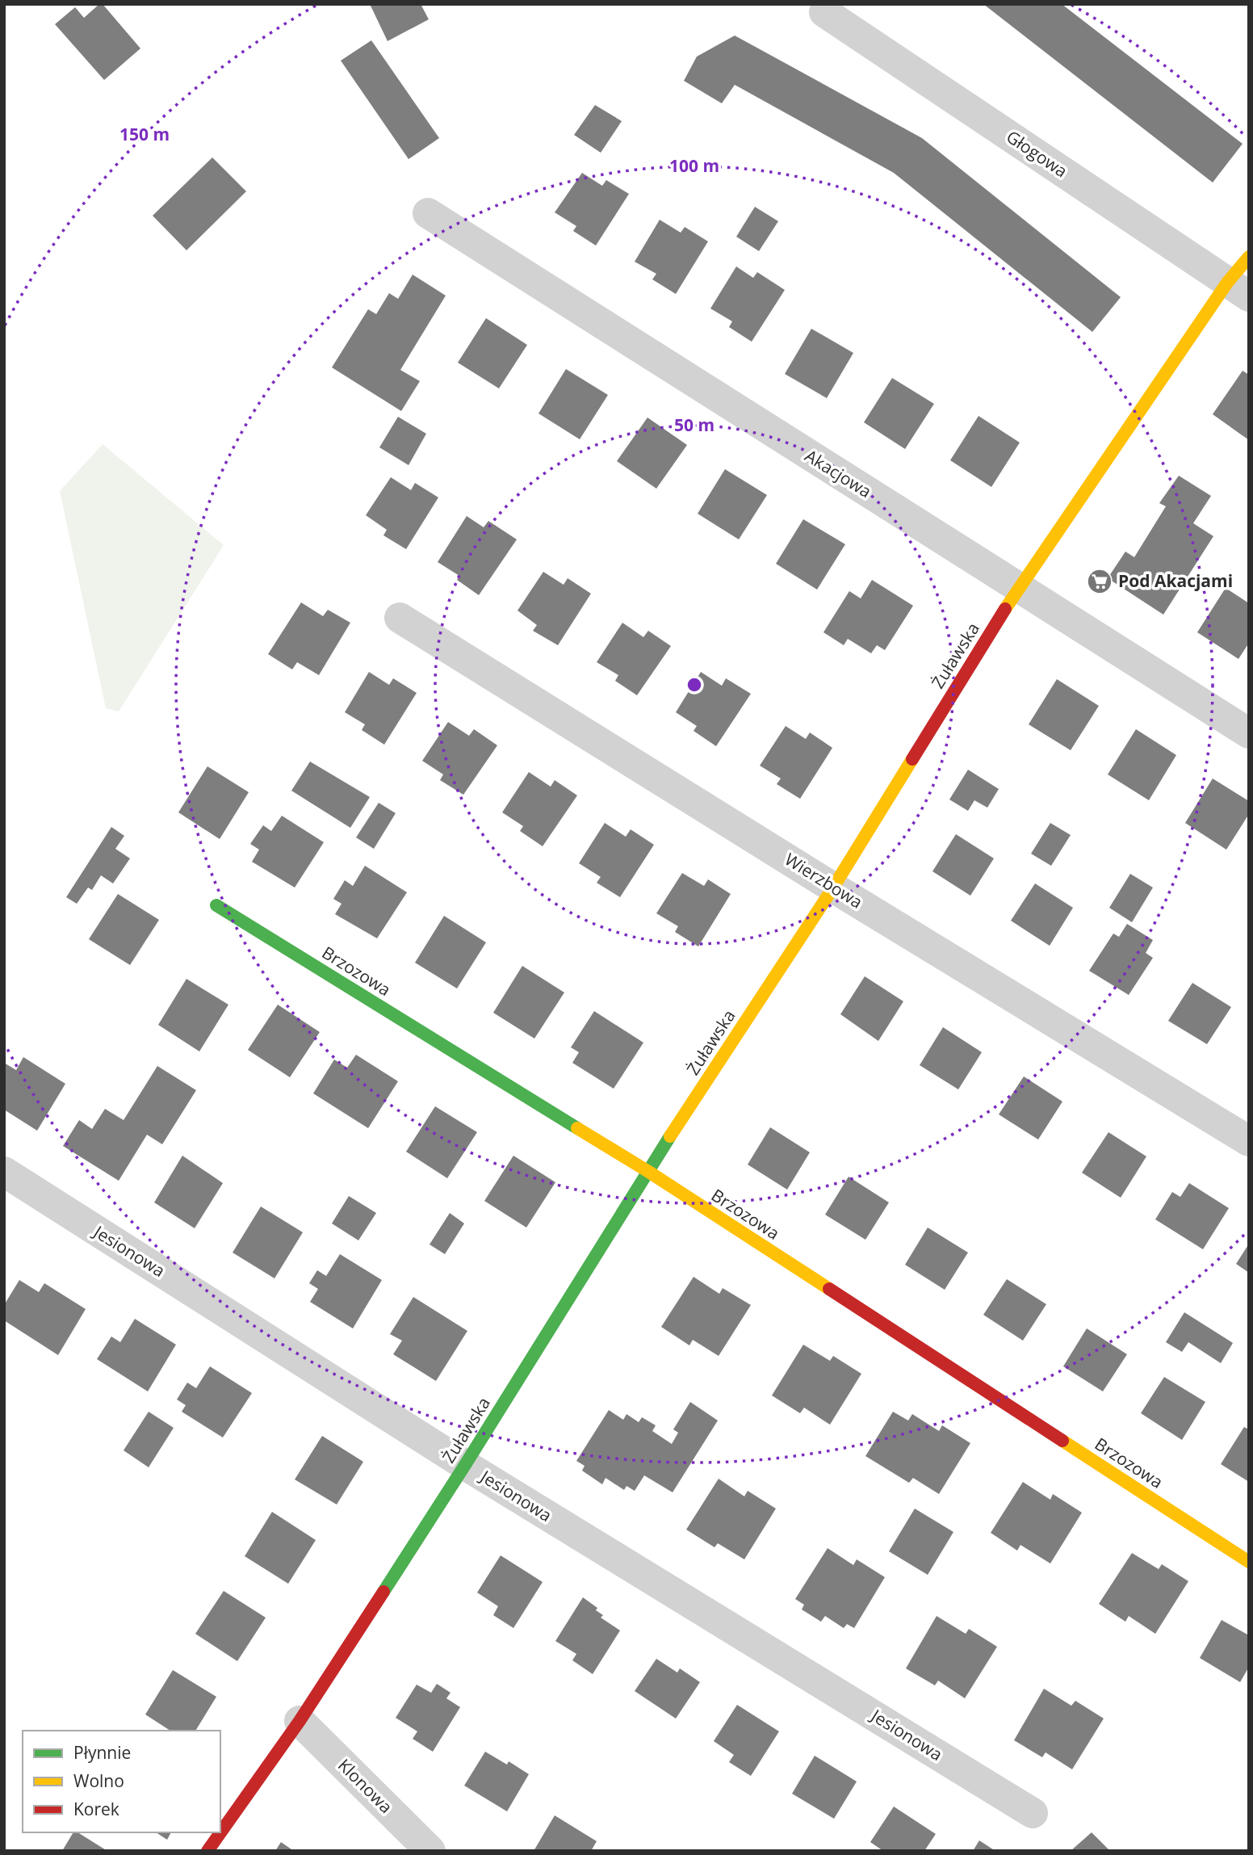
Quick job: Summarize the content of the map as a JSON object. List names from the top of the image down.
{
  "streets": {
    "street": [
      "Głogowa",
      "Akacjowa",
      "Żuławska",
      "Wierzbowa",
      "Brzozowa",
      "Jesionowa",
      "Klonowa"
    ]
  },
  "crossings": [
    ["Głogowa", "Żuławska"],
    ["Akacjowa", "Żuławska"],
    ["Żuławska", "Wierzbowa"],
    ["Żuławska", "Brzozowa"],
    ["Żuławska", "Jesionowa"],
    ["Żuławska", "Klonowa"]
  ],
  "places": {
    "supermarket": ["Pod Akacjami"]
  },
  "legend": ["Płynnie", "Wolno", "Korek"],
  "rings": ["150 m", "100 m", "50 m"]
}
